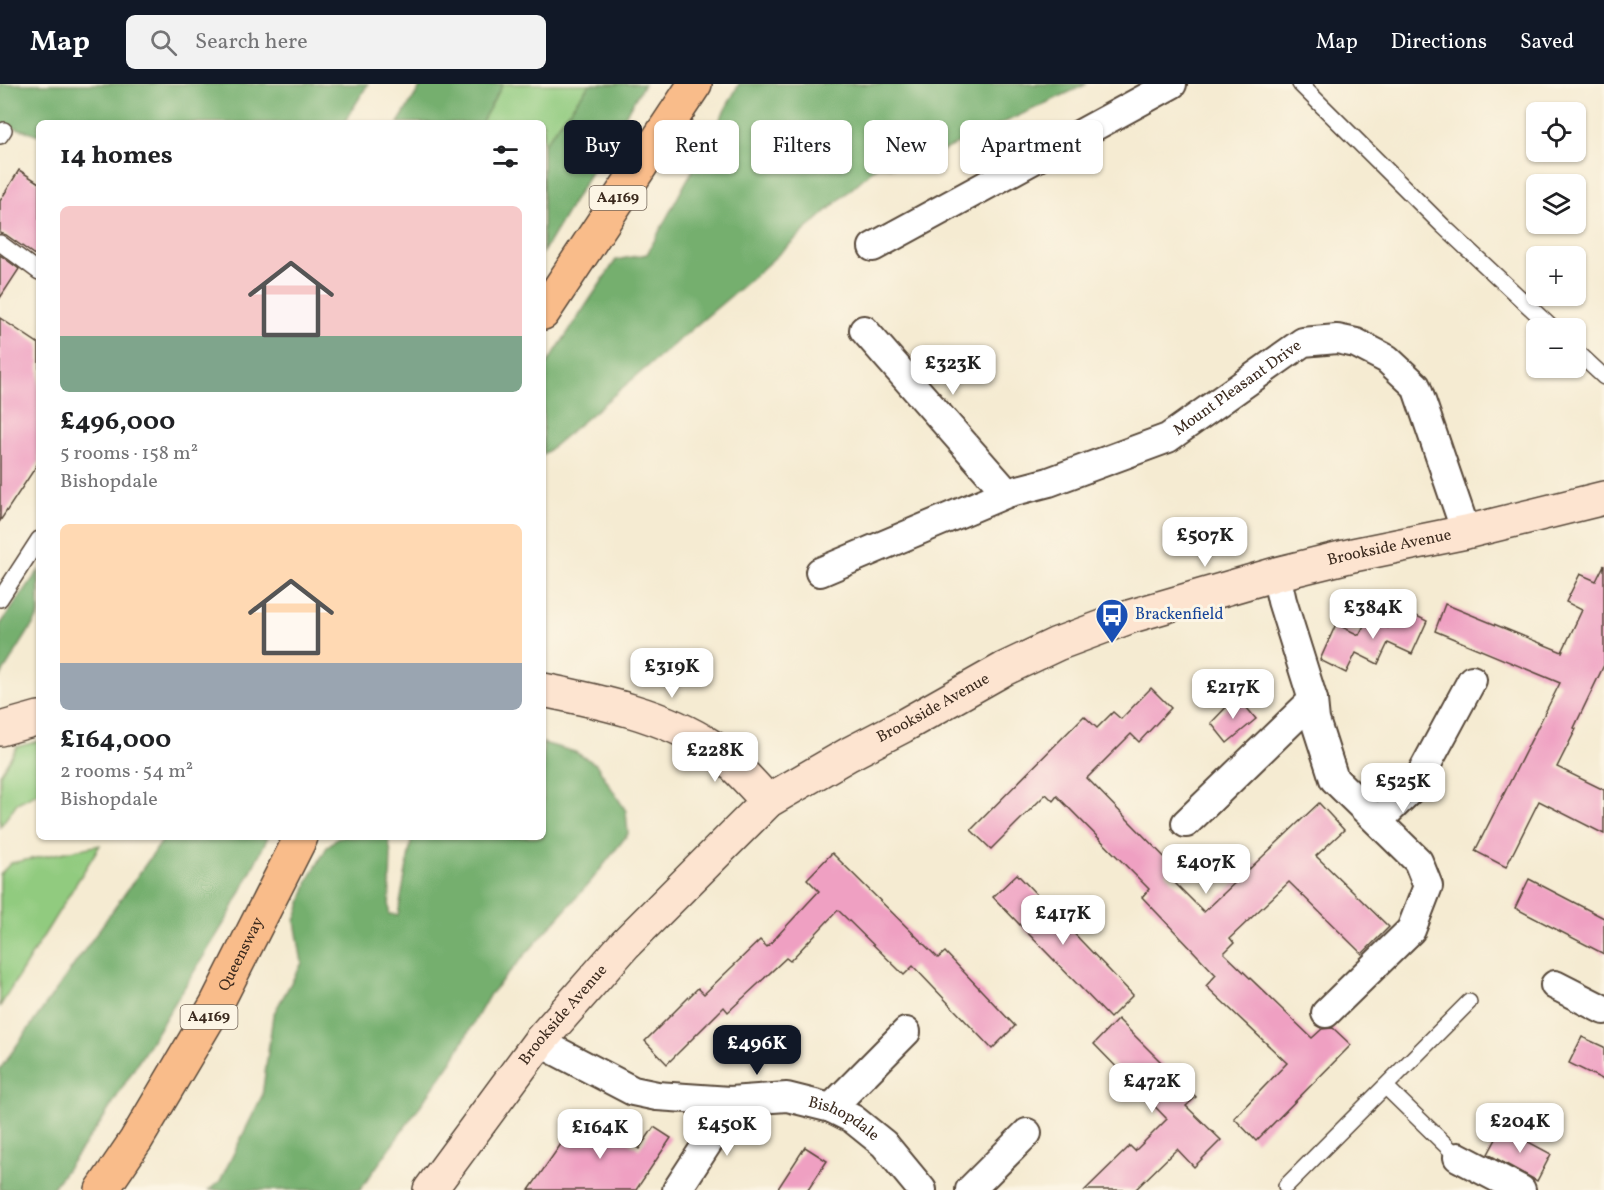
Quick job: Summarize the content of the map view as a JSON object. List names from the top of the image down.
{
  "streets": {
    "main road": ["A4169", "Queensway"],
    "street": ["Mount Pleasant Drive", "Brookside Avenue", "Bishopdale"]
  },
  "crossings": [
    ["Mount Pleasant Drive", "Brookside Avenue"],
    ["Brookside Avenue", "Bishopdale"]
  ],
  "places": {
    "bus stop": ["Brackenfield"]
  },
  "page": {
    "header": "Map",
    "search": "Search here",
    "nav": ["Map", "Directions", "Saved"],
    "map_buttons": ["+", "−"],
    "chip": [
      "Buy",
      "Rent",
      "Filters",
      "New",
      "Apartment"
    ],
    "heading": "14 homes",
    "list": [
      {
        "name": "£496,000",
        "note": "5 rooms · 158 m² · Bishopdale"
      },
      {
        "name": "£164,000",
        "note": "2 rooms · 54 m² · Bishopdale"
      }
    ],
    "price": [
      "£323K",
      "£507K",
      "£384K",
      "£319K",
      "£217K",
      "£228K",
      "£525K",
      "£407K",
      "£417K",
      "£496K",
      "£472K",
      "£204K",
      "£450K",
      "£164K"
    ]
  }
}
